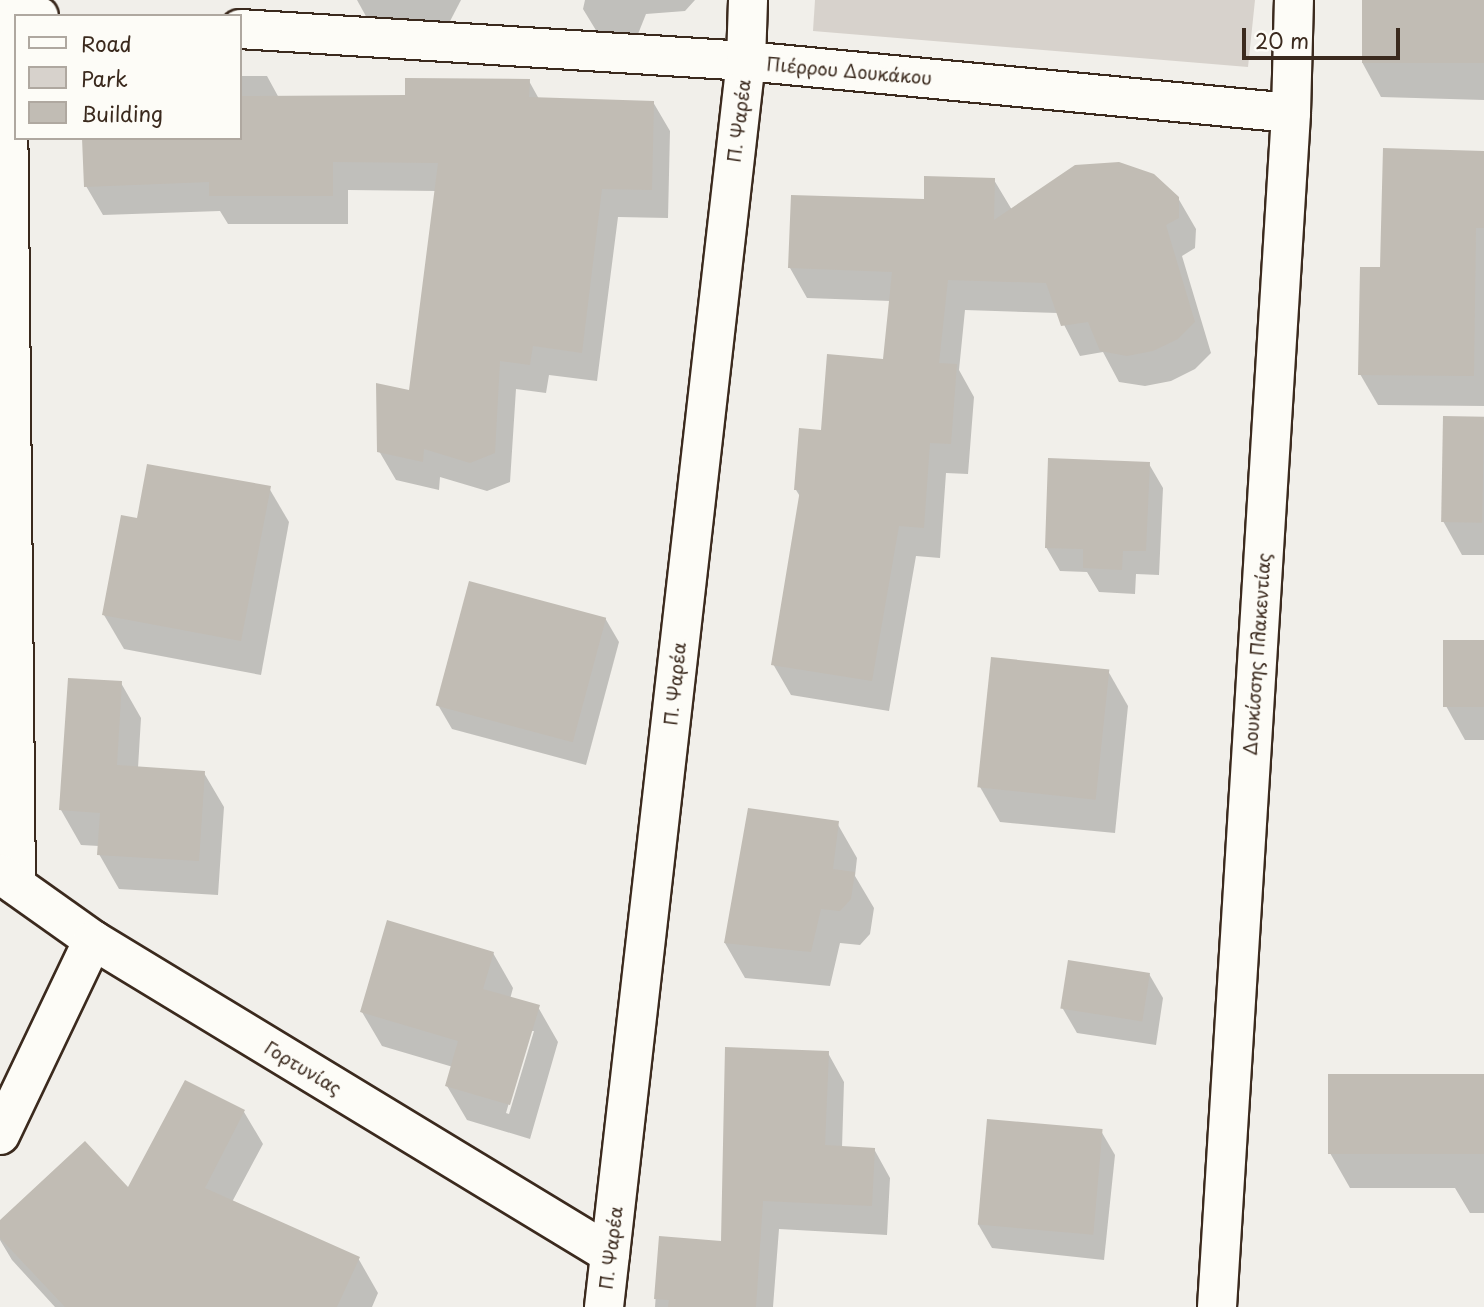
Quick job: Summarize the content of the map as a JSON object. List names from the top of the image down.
{
  "streets": {
    "street": [
      "Πιέρρου Δουκάκου",
      "Π. Ψαρέα",
      "Δουκίσσης Πλακεντίας",
      "Γορτυνίας"
    ]
  },
  "crossings": [
    ["Πιέρρου Δουκάκου", "Π. Ψαρέα"],
    ["Πιέρρου Δουκάκου", "Δουκίσσης Πλακεντίας"],
    ["Π. Ψαρέα", "Γορτυνίας"]
  ],
  "legend": ["Road", "Park", "Building"],
  "scale_bar": "20 m"
}
